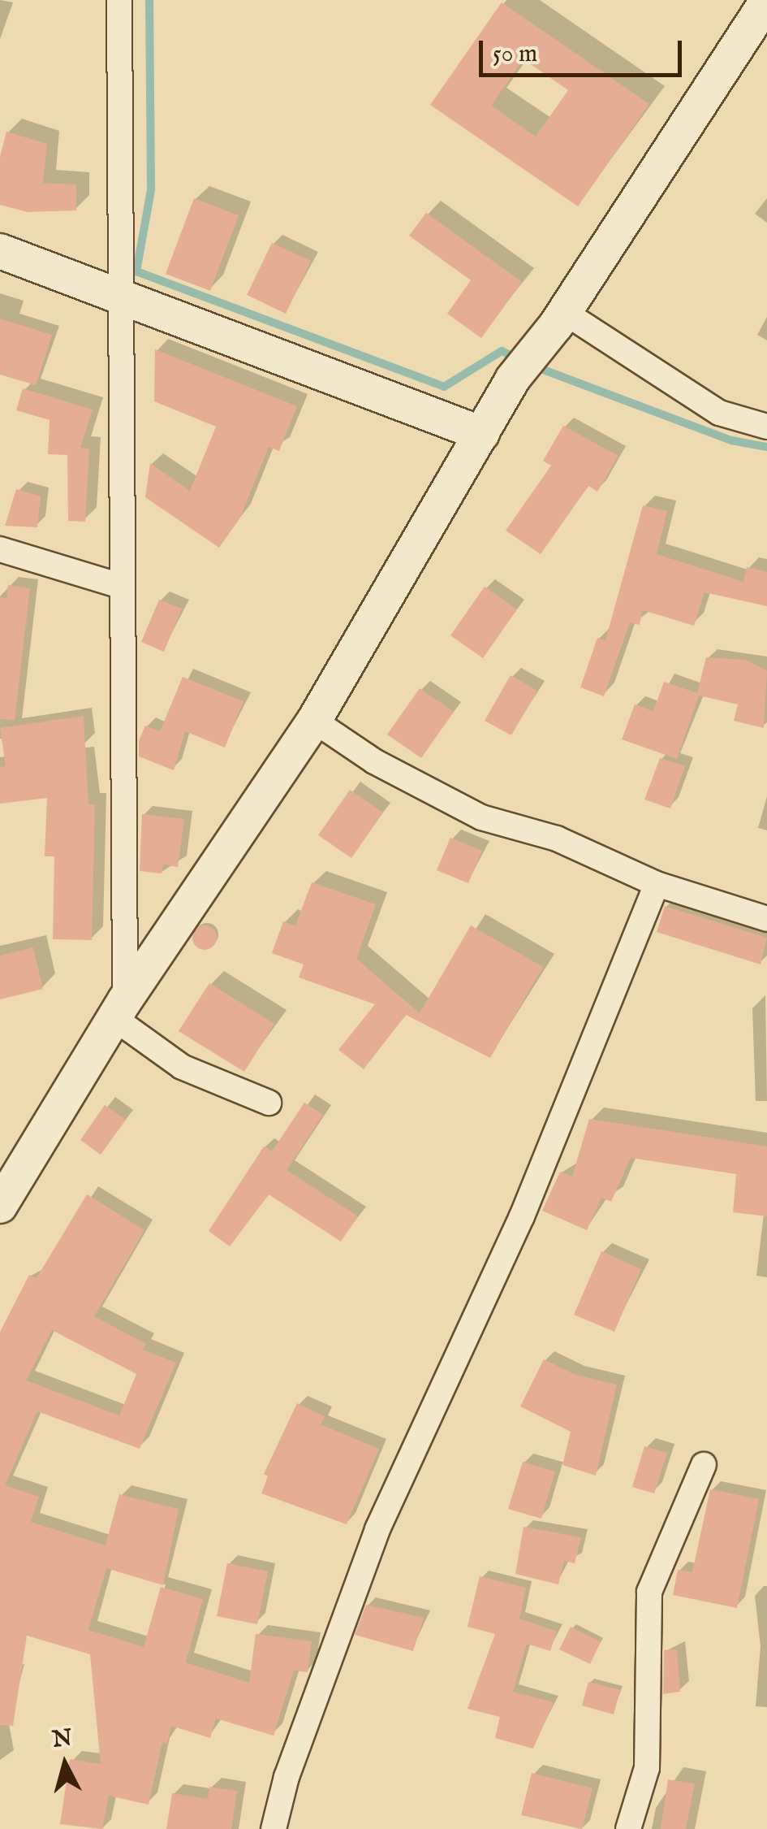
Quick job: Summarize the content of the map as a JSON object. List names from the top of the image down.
{
  "scale_bar": "50 m",
  "north": "top"
}
